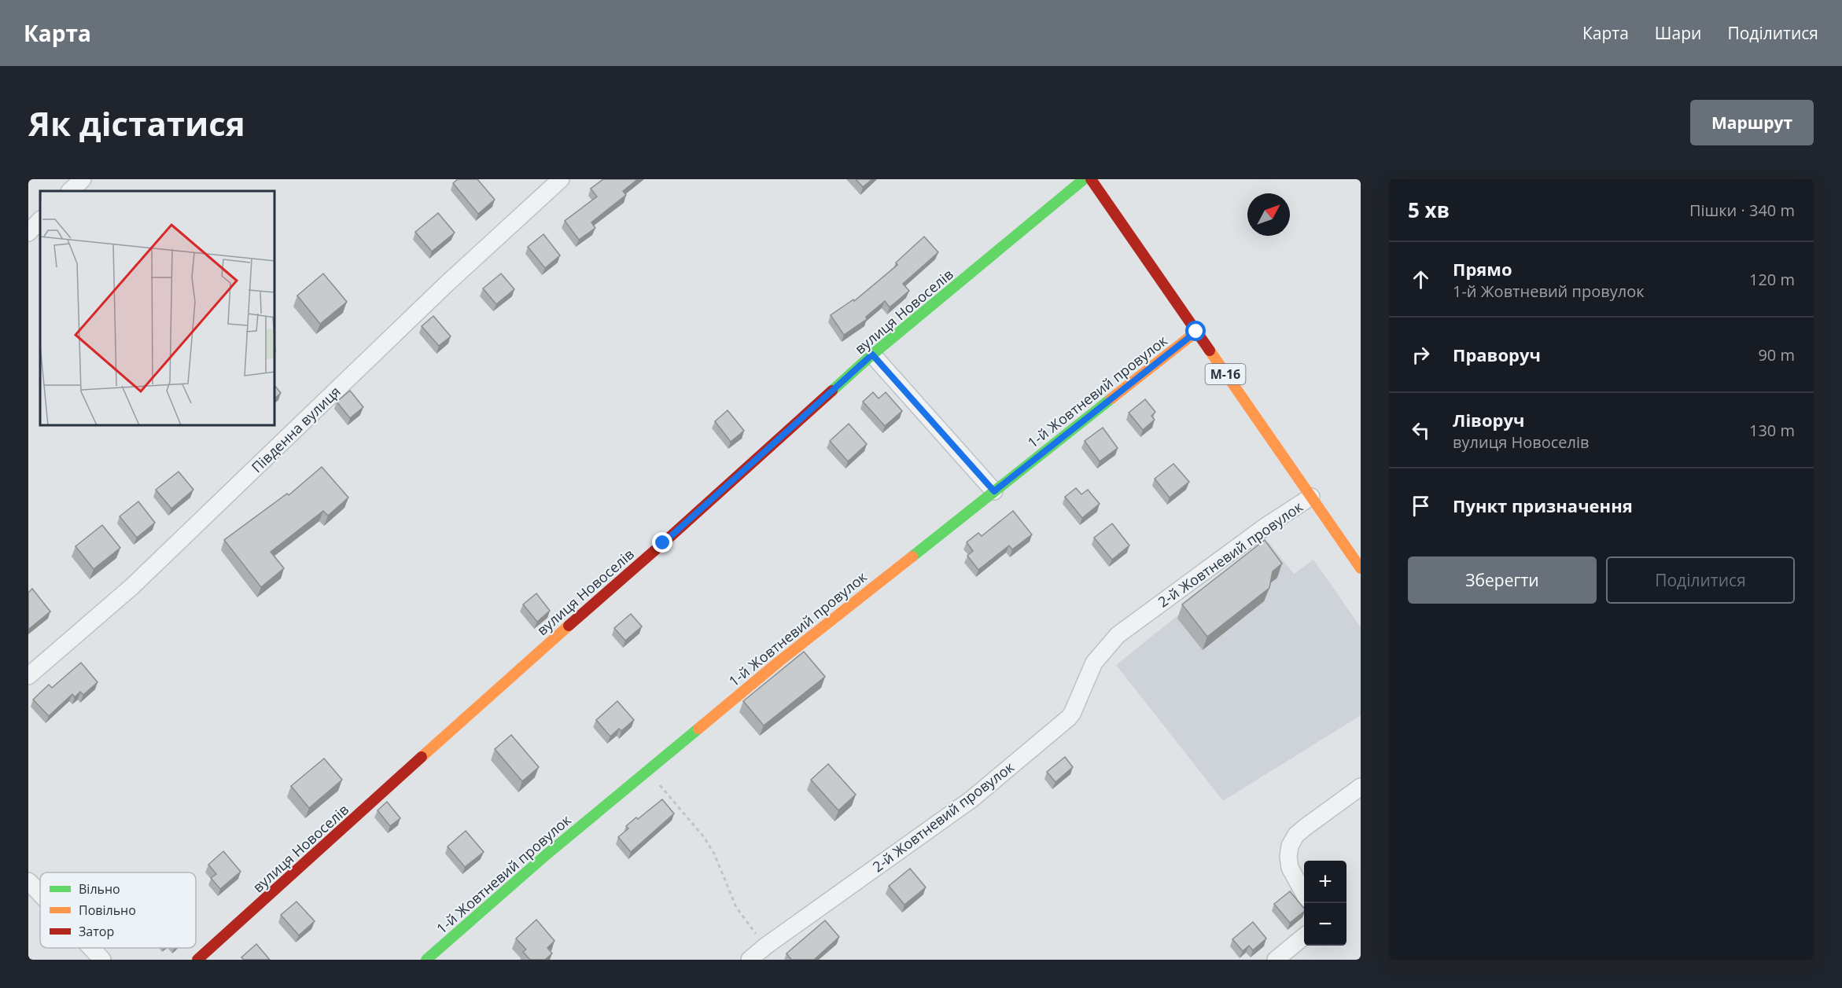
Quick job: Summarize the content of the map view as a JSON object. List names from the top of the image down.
{
  "streets": {
    "main road": ["вулиця Новоселів", "М-16", "1-й Жовтневий провулок"],
    "street": ["Південна вулиця", "2-й Жовтневий провулок"]
  },
  "crossings": [
    ["М-16", "1-й Жовтневий провулок"],
    ["М-16", "2-й Жовтневий провулок"]
  ],
  "legend": ["Вільно", "Повільно", "Затор"],
  "north": "top right",
  "page": {
    "header": "Карта",
    "nav": ["Карта", "Шари", "Поділитися"],
    "buttons": [
      "Маршрут",
      ["Зберегти", "Поділитися"]
    ],
    "title": "Як дістатися",
    "heading": ["5 хв", "Пішки · 340 m"],
    "list": [
      ["Прямо", "1-й Жовтневий провулок", "120 m"],
      ["Праворуч", "90 m"],
      ["Ліворуч", "вулиця Новоселів", "130 m"],
      "Пункт призначення"
    ],
    "map_buttons": ["+", "−"]
  }
}
